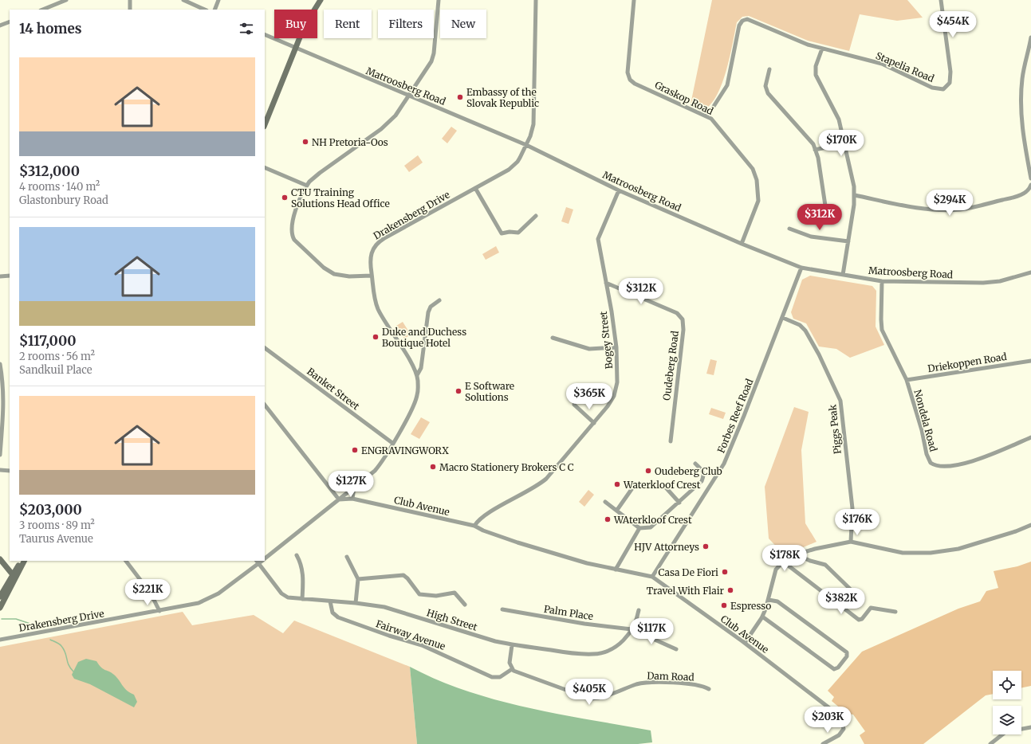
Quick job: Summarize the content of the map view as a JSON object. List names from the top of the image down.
{
  "streets": {
    "street": [
      "Stapelia Road",
      "Matroosberg Road",
      "Graskop Road",
      "Drakensberg Drive",
      "Bogey Street",
      "Driekoppen Road",
      "Oudeberg Road",
      "Banket Street",
      "Forbes Reef Road",
      "Nondela Road",
      "Piggs Peak",
      "Club Avenue",
      "Palm Place",
      "High Street",
      "Fairway Avenue",
      "Dam Road"
    ]
  },
  "crossings": [
    ["Stapelia Road", "Graskop Road"],
    ["Matroosberg Road", "Graskop Road"],
    ["Matroosberg Road", "Drakensberg Drive"],
    ["Matroosberg Road", "Bogey Street"],
    ["Matroosberg Road", "Forbes Reef Road"],
    ["Matroosberg Road", "Nondela Road"],
    ["Drakensberg Drive", "Banket Street"],
    ["Drakensberg Drive", "Club Avenue"],
    ["Drakensberg Drive", "High Street"],
    ["Bogey Street", "Oudeberg Road"],
    ["Bogey Street", "Club Avenue"],
    ["Driekoppen Road", "Nondela Road"],
    ["Forbes Reef Road", "Piggs Peak"],
    ["Forbes Reef Road", "Club Avenue"],
    ["Palm Place", "High Street"],
    ["High Street", "Fairway Avenue"],
    ["Fairway Avenue", "Dam Road"]
  ],
  "places": [
    "Embassy of the Slovak Republic",
    "NH Pretoria-Oos",
    "CTU Training Solutions Head Office",
    "Duke and Duchess Boutique Hotel",
    "E Software Solutions",
    "ENGRAVINGWORX",
    "Macro Stationery Brokers C C",
    "Oudeberg Club",
    "Waterkloof Crest",
    "WAterkloof Crest",
    "HJV Attorneys",
    "Casa De Fiori",
    "Travel With Flair",
    "Espresso"
  ],
  "page": {
    "chip": [
      "Buy",
      "Rent",
      "Filters",
      "New"
    ],
    "heading": "14 homes",
    "price": [
      "$454K",
      "$170K",
      "$294K",
      "$312K",
      "$312K",
      "$365K",
      "$127K",
      "$176K",
      "$178K",
      "$221K",
      "$382K",
      "$117K",
      "$405K",
      "$203K"
    ],
    "list": [
      {
        "name": "$312,000",
        "note": "4 rooms · 140 m² · Glastonbury Road"
      },
      {
        "name": "$117,000",
        "note": "2 rooms · 56 m² · Sandkuil Place"
      },
      {
        "name": "$203,000",
        "note": "3 rooms · 89 m² · Taurus Avenue"
      }
    ]
  }
}
